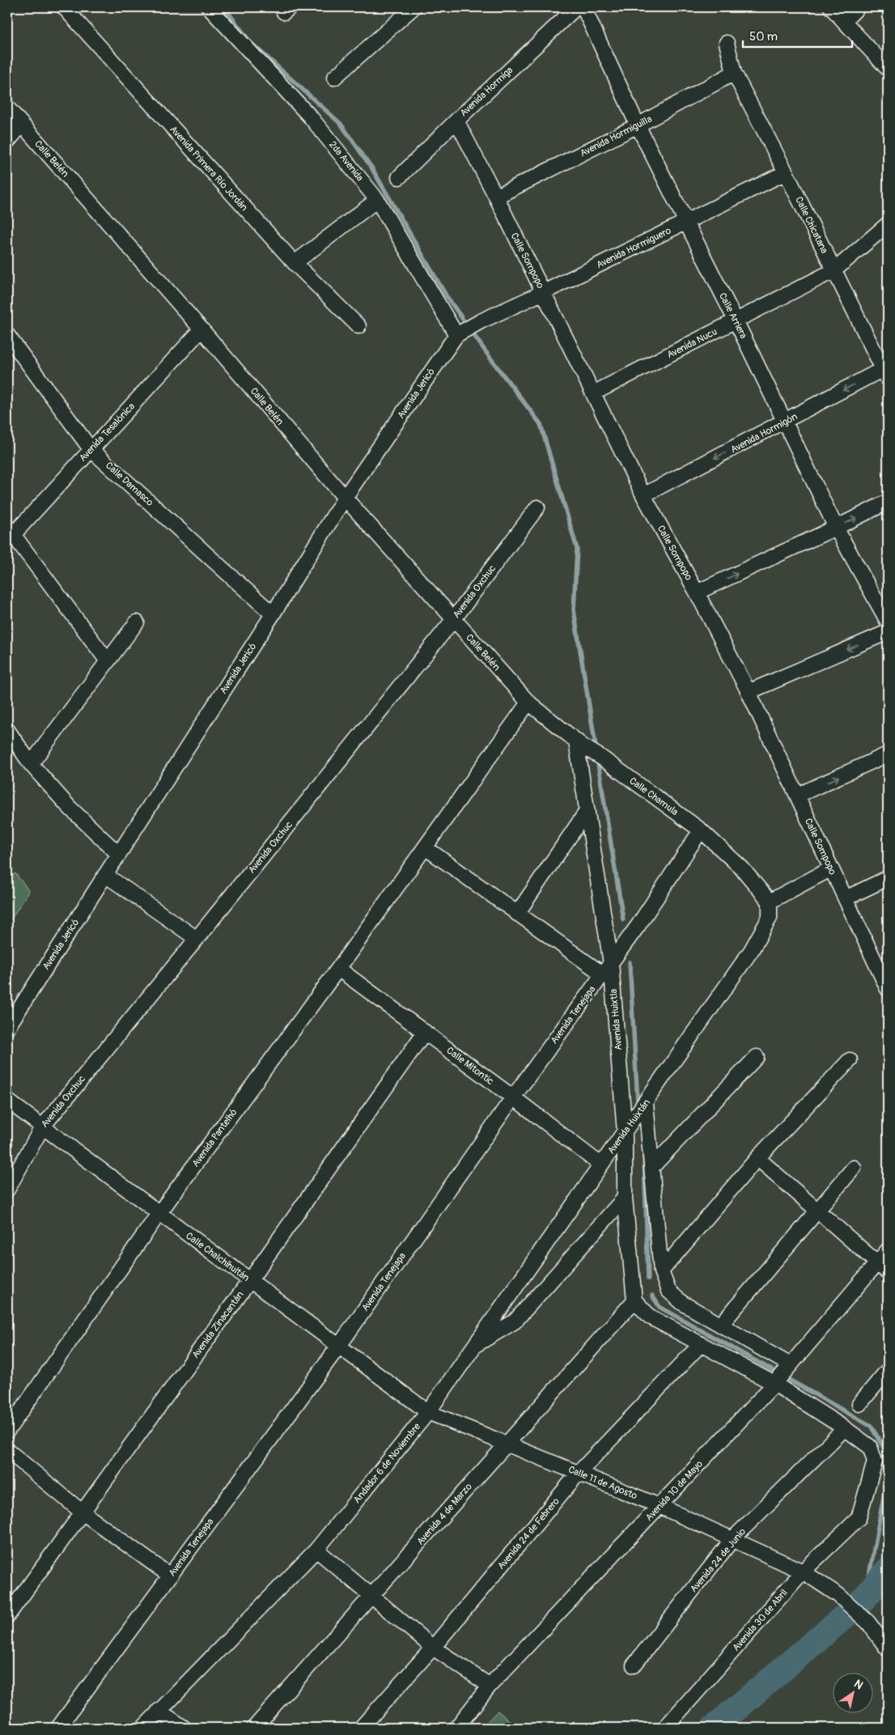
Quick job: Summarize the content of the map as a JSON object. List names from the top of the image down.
{
  "streets": {
    "street": [
      "Avenida Hormiga",
      "Avenida Hormiguilla",
      "Calle Belén",
      "2da Avenida",
      "Avenida Primera Río Jordán",
      "Calle Chicatana",
      "Avenida Hormiguero",
      "Calle Sompopo",
      "Calle Arriera",
      "Avenida Nucu",
      "Avenida Jericó",
      "Avenida Tesalónica",
      "Avenida Hormigón",
      "Calle Damasco",
      "Avenida Oxchuc",
      "Calle Chamula",
      "Avenida Tenejapa",
      "Avenida Huixtla",
      "Calle Mitontic",
      "Avenida Huixtán",
      "Avenida Pantelhó",
      "Calle Chalchihuitán",
      "Avenida Zinacantán",
      "Andador 6 de Noviembre",
      "Calle 11 de Agosto",
      "Avenida 10 de Mayo",
      "Avenida 4 de Marzo",
      "Avenida 24 de Febrero",
      "Avenida 24 de Junio",
      "Avenida 30 de Abril"
    ]
  },
  "crossings": [
    ["Avenida Hormiga", "Calle Sompopo"],
    ["Avenida Hormiguilla", "Calle Chicatana"],
    ["Avenida Hormiguilla", "Calle Sompopo"],
    ["Avenida Hormiguilla", "Calle Arriera"],
    ["Calle Belén", "Avenida Jericó"],
    ["Calle Belén", "Avenida Tesalónica"],
    ["Calle Belén", "Avenida Oxchuc"],
    ["Calle Belén", "Calle Chamula"],
    ["2da Avenida", "Avenida Jericó"],
    ["Calle Chicatana", "Avenida Hormiguero"],
    ["Calle Chicatana", "Avenida Nucu"],
    ["Calle Chicatana", "Avenida Hormigón"],
    ["Avenida Hormiguero", "Calle Sompopo"],
    ["Avenida Hormiguero", "Calle Arriera"],
    ["Avenida Hormiguero", "Avenida Jericó"],
    ["Calle Sompopo", "Avenida Nucu"],
    ["Calle Sompopo", "Avenida Hormigón"],
    ["Calle Arriera", "Avenida Nucu"],
    ["Calle Arriera", "Avenida Hormigón"],
    ["Avenida Jericó", "Calle Damasco"],
    ["Avenida Tesalónica", "Calle Damasco"],
    ["Avenida Oxchuc", "Calle Chalchihuitán"],
    ["Calle Chamula", "Avenida Tenejapa"],
    ["Calle Chamula", "Avenida Huixtla"],
    ["Calle Chamula", "Avenida Huixtán"],
    ["Avenida Tenejapa", "Avenida Huixtla"],
    ["Avenida Tenejapa", "Calle Mitontic"],
    ["Avenida Tenejapa", "Calle Chalchihuitán"],
    ["Avenida Huixtla", "Avenida Huixtán"],
    ["Avenida Huixtla", "Andador 6 de Noviembre"],
    ["Avenida Huixtla", "Avenida 4 de Marzo"],
    ["Calle Mitontic", "Avenida Huixtán"],
    ["Calle Mitontic", "Avenida Pantelhó"],
    ["Calle Mitontic", "Avenida Zinacantán"],
    ["Avenida Huixtán", "Andador 6 de Noviembre"],
    ["Avenida Pantelhó", "Calle Chalchihuitán"],
    ["Calle Chalchihuitán", "Avenida Zinacantán"],
    ["Calle Chalchihuitán", "Andador 6 de Noviembre"],
    ["Calle Chalchihuitán", "Calle 11 de Agosto"],
    ["Andador 6 de Noviembre", "Calle 11 de Agosto"],
    ["Calle 11 de Agosto", "Avenida 10 de Mayo"],
    ["Calle 11 de Agosto", "Avenida 4 de Marzo"],
    ["Calle 11 de Agosto", "Avenida 24 de Febrero"],
    ["Calle 11 de Agosto", "Avenida 24 de Junio"],
    ["Calle 11 de Agosto", "Avenida 30 de Abril"],
    ["Avenida 24 de Junio", "Avenida 30 de Abril"]
  ],
  "scale_bar": "50 m",
  "north": "top right"
}
